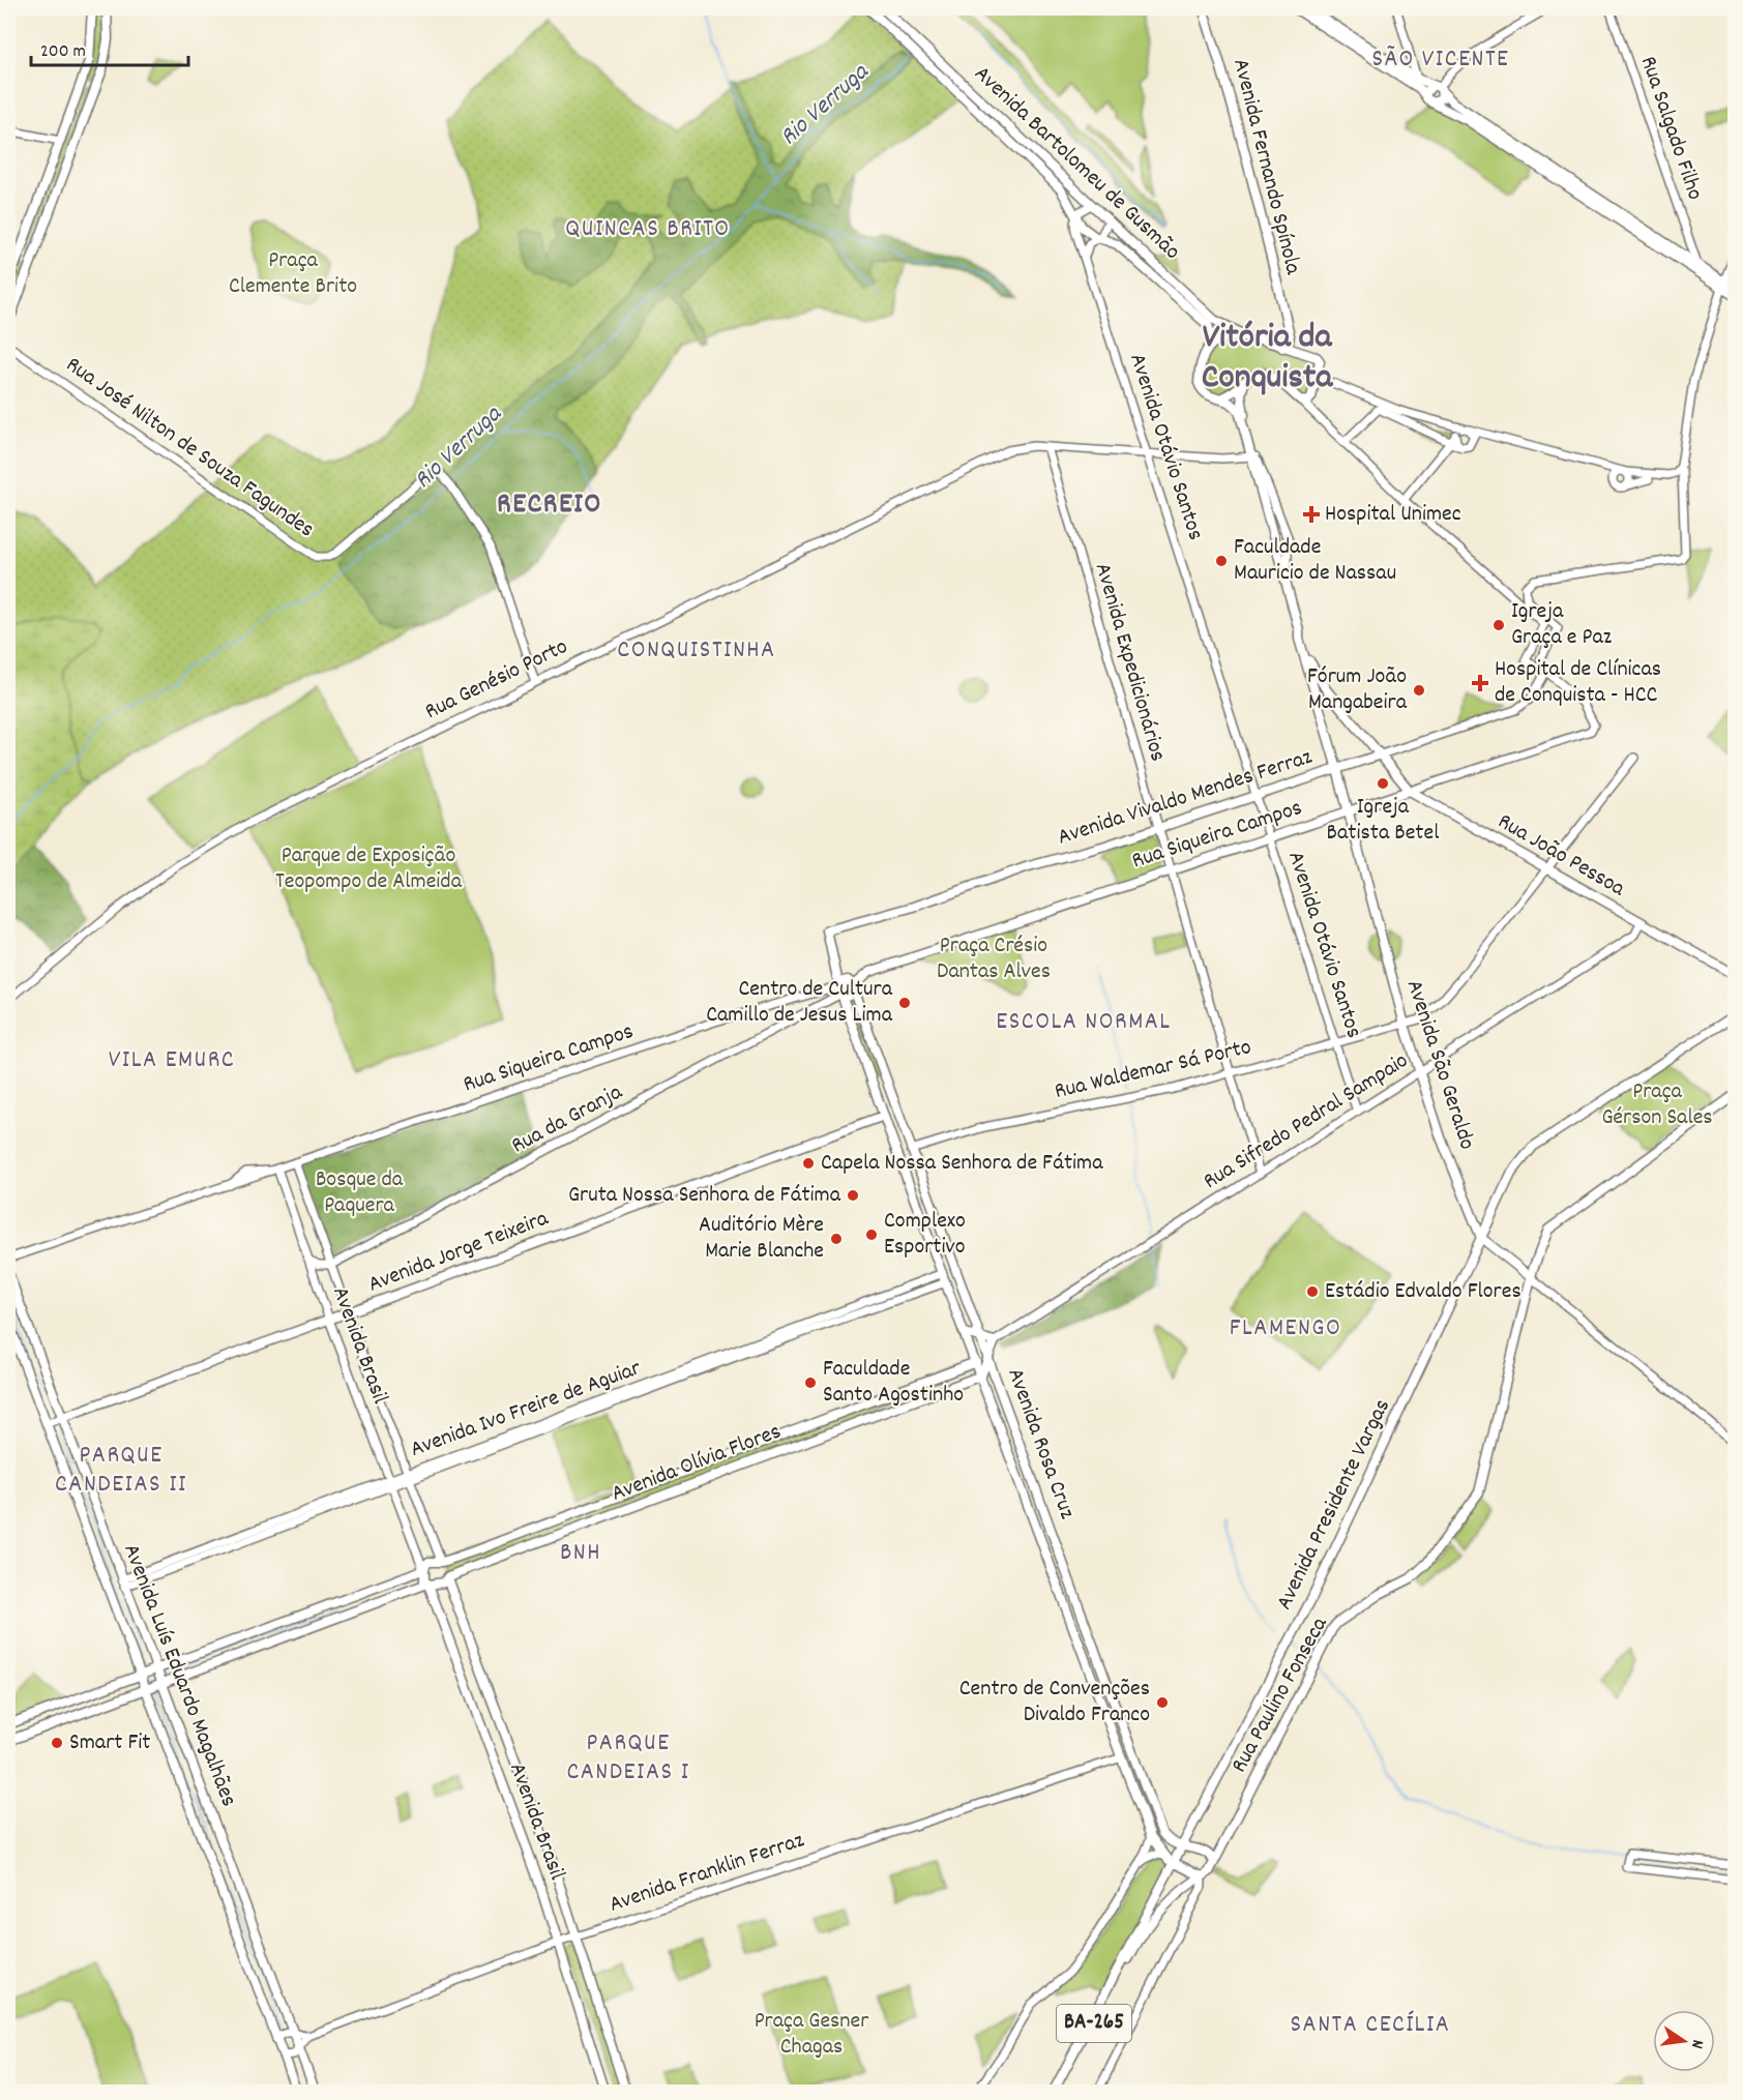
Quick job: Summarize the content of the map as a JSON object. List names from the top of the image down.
{
  "streets": {
    "main road": [
      "Avenida Bartolomeu de Gusmão",
      "Avenida Fernando Spínola",
      "Avenida Vivaldo Mendes Ferraz",
      "Rua Siqueira Campos",
      "Rua João Pessoa",
      "Avenida São Geraldo",
      "Avenida Jorge Teixeira",
      "Avenida Brasil",
      "Avenida Rosa Cruz",
      "Avenida Olívia Flores",
      "Avenida Presidente Vargas",
      "Avenida Luís Eduardo Magalhães",
      "Rua Paulino Fonseca",
      "BA-265"
    ],
    "street": [
      "Rua Salgado Filho",
      "Avenida Otávio Santos",
      "Rua José Nilton de Souza Fagundes",
      "Avenida Expedicionários",
      "Rua Genésio Porto",
      "Rua Waldemar Sá Porto",
      "Rua da Granja",
      "Rua Sifredo Pedral Sampaio",
      "Avenida Ivo Freire de Aguiar",
      "Avenida Franklin Ferraz"
    ]
  },
  "crossings": [
    ["Avenida Bartolomeu de Gusmão", "Avenida Otávio Santos"],
    ["Avenida Bartolomeu de Gusmão", "Avenida São Geraldo"],
    ["Avenida Otávio Santos", "Rua Genésio Porto"],
    ["Avenida Otávio Santos", "Avenida Vivaldo Mendes Ferraz"],
    ["Avenida Otávio Santos", "Rua Siqueira Campos"],
    ["Avenida Otávio Santos", "Rua Waldemar Sá Porto"],
    ["Avenida Otávio Santos", "Rua Sifredo Pedral Sampaio"],
    ["Rua José Nilton de Souza Fagundes", "Rua Genésio Porto"],
    ["Avenida Expedicionários", "Rua Genésio Porto"],
    ["Avenida Expedicionários", "Avenida Vivaldo Mendes Ferraz"],
    ["Avenida Expedicionários", "Rua Siqueira Campos"],
    ["Avenida Expedicionários", "Rua Waldemar Sá Porto"],
    ["Avenida Expedicionários", "Rua Sifredo Pedral Sampaio"],
    ["Rua Genésio Porto", "Avenida São Geraldo"],
    ["Avenida Vivaldo Mendes Ferraz", "Rua João Pessoa"],
    ["Avenida Vivaldo Mendes Ferraz", "Avenida São Geraldo"],
    ["Avenida Vivaldo Mendes Ferraz", "Avenida Rosa Cruz"],
    ["Rua Siqueira Campos", "Rua João Pessoa"],
    ["Rua Siqueira Campos", "Avenida São Geraldo"],
    ["Rua Siqueira Campos", "Rua da Granja"],
    ["Rua Siqueira Campos", "Avenida Brasil"],
    ["Rua Siqueira Campos", "Avenida Rosa Cruz"],
    ["Rua João Pessoa", "Avenida São Geraldo"],
    ["Rua João Pessoa", "Rua Waldemar Sá Porto"],
    ["Rua João Pessoa", "Rua Sifredo Pedral Sampaio"],
    ["Avenida São Geraldo", "Rua Waldemar Sá Porto"],
    ["Avenida São Geraldo", "Rua Sifredo Pedral Sampaio"],
    ["Avenida São Geraldo", "Avenida Presidente Vargas"],
    ["Rua Waldemar Sá Porto", "Avenida Rosa Cruz"],
    ["Rua da Granja", "Avenida Brasil"],
    ["Rua da Granja", "Avenida Rosa Cruz"],
    ["Avenida Jorge Teixeira", "Avenida Brasil"],
    ["Avenida Jorge Teixeira", "Avenida Rosa Cruz"],
    ["Avenida Jorge Teixeira", "Avenida Luís Eduardo Magalhães"],
    ["Avenida Brasil", "Avenida Ivo Freire de Aguiar"],
    ["Avenida Brasil", "Avenida Olívia Flores"],
    ["Avenida Brasil", "Avenida Franklin Ferraz"],
    ["Avenida Ivo Freire de Aguiar", "Avenida Rosa Cruz"],
    ["Avenida Ivo Freire de Aguiar", "Avenida Luís Eduardo Magalhães"],
    ["Avenida Rosa Cruz", "Avenida Olívia Flores"],
    ["Avenida Rosa Cruz", "Avenida Presidente Vargas"],
    ["Avenida Rosa Cruz", "Rua Paulino Fonseca"],
    ["Avenida Rosa Cruz", "Avenida Franklin Ferraz"],
    ["Avenida Olívia Flores", "Avenida Luís Eduardo Magalhães"],
    ["Avenida Presidente Vargas", "Rua Paulino Fonseca"]
  ],
  "districts": [
    "SÃO VICENTE",
    "QUINCAS BRITO",
    "Vitória da Conquista",
    "RECREIO",
    "CONQUISTINHA",
    "ESCOLA NORMAL",
    "VILA EMURC",
    "FLAMENGO",
    "PARQUE CANDEIAS II",
    "BNH",
    "PARQUE CANDEIAS I",
    "SANTA CECÍLIA"
  ],
  "water": ["Rio Verruga"],
  "parks": [
    "Praça Clemente Brito",
    "Parque de Exposição Teopompo de Almeida",
    "Praça Crésio Dantas Alves",
    "Praça Gérson Sales",
    "Bosque da Paquera",
    "Praça Gesner Chagas"
  ],
  "places": {
    "health": ["Hospital Unimec", "Hospital de Clínicas de Conquista - HCC"],
    "other": [
      "Faculdade Mauricio de Nassau",
      "Igreja Graça e Paz",
      "Fórum João Mangabeira",
      "Igreja Batista Betel",
      "Centro de Cultura Camillo de Jesus Lima",
      "Capela Nossa Senhora de Fátima",
      "Gruta Nossa Senhora de Fátima",
      "Complexo Esportivo",
      "Auditório Mère Marie Blanche",
      "Estádio Edvaldo Flores",
      "Faculdade Santo Agostinho",
      "Centro de Convenções Divaldo Franco",
      "Smart Fit"
    ]
  },
  "scale_bar": "200 m",
  "north": "right"
}
